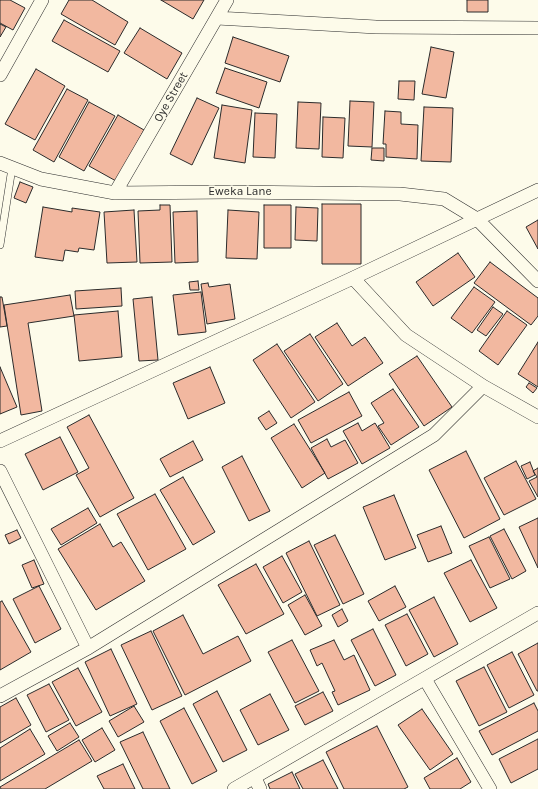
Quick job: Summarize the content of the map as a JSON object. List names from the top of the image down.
{
  "streets": {
    "street": ["Oye Street", "Eweka Lane"]
  },
  "crossings": [
    ["Oye Street", "Eweka Lane"]
  ]
}
